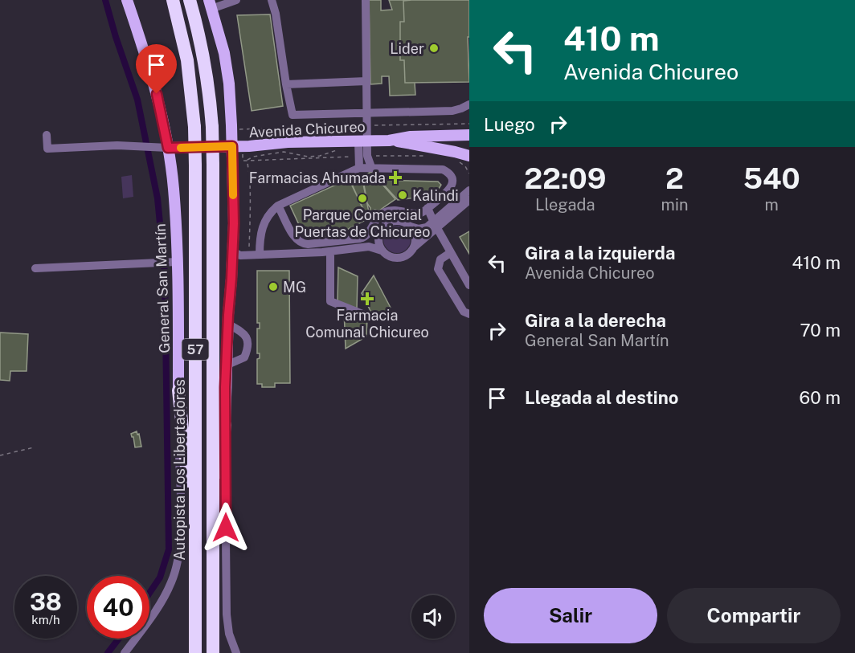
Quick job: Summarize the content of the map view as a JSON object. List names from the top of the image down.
{
  "streets": {
    "highway": ["57", "Autopista Los Libertadores"],
    "main road": ["Avenida Chicureo", "General San Martín"]
  },
  "crossings": [
    ["Avenida Chicureo", "General San Martín"]
  ],
  "places": {
    "other": [
      "Lider",
      "Kalindi",
      "Parque Comercial Puertas de Chicureo",
      "MG"
    ],
    "health": ["Farmacias Ahumada", "Farmacia Comunal Chicureo"]
  },
  "page": {
    "turn": ["410 m", "Avenida Chicureo"],
    "then": "Luego",
    "eta": [
      "22:09",
      "Llegada",
      "2",
      "min",
      "540",
      "m"
    ],
    "list": [
      {
        "name": "Gira a la izquierda",
        "note": "Avenida Chicureo",
        "value": "410 m"
      },
      {
        "name": "Gira a la derecha",
        "note": "General San Martín",
        "value": "70 m"
      },
      {
        "name": "Llegada al destino",
        "value": "60 m"
      }
    ],
    "speed": "38 km/h",
    "limit": "40",
    "buttons": ["Salir", "Compartir"]
  }
}
